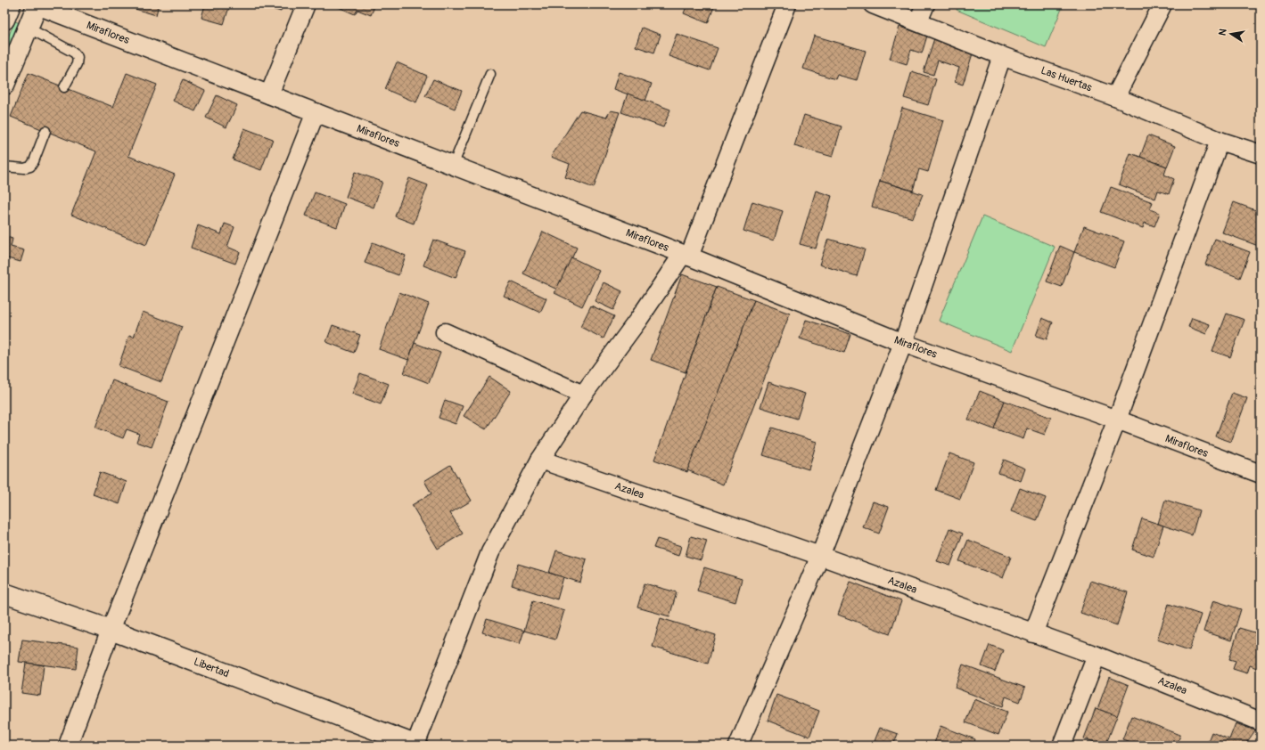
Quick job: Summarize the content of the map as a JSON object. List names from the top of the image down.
{
  "streets": {
    "main road": ["Libertad"],
    "street": ["Miraflores", "Las Huertas", "Azalea"]
  },
  "north": "left"
}
